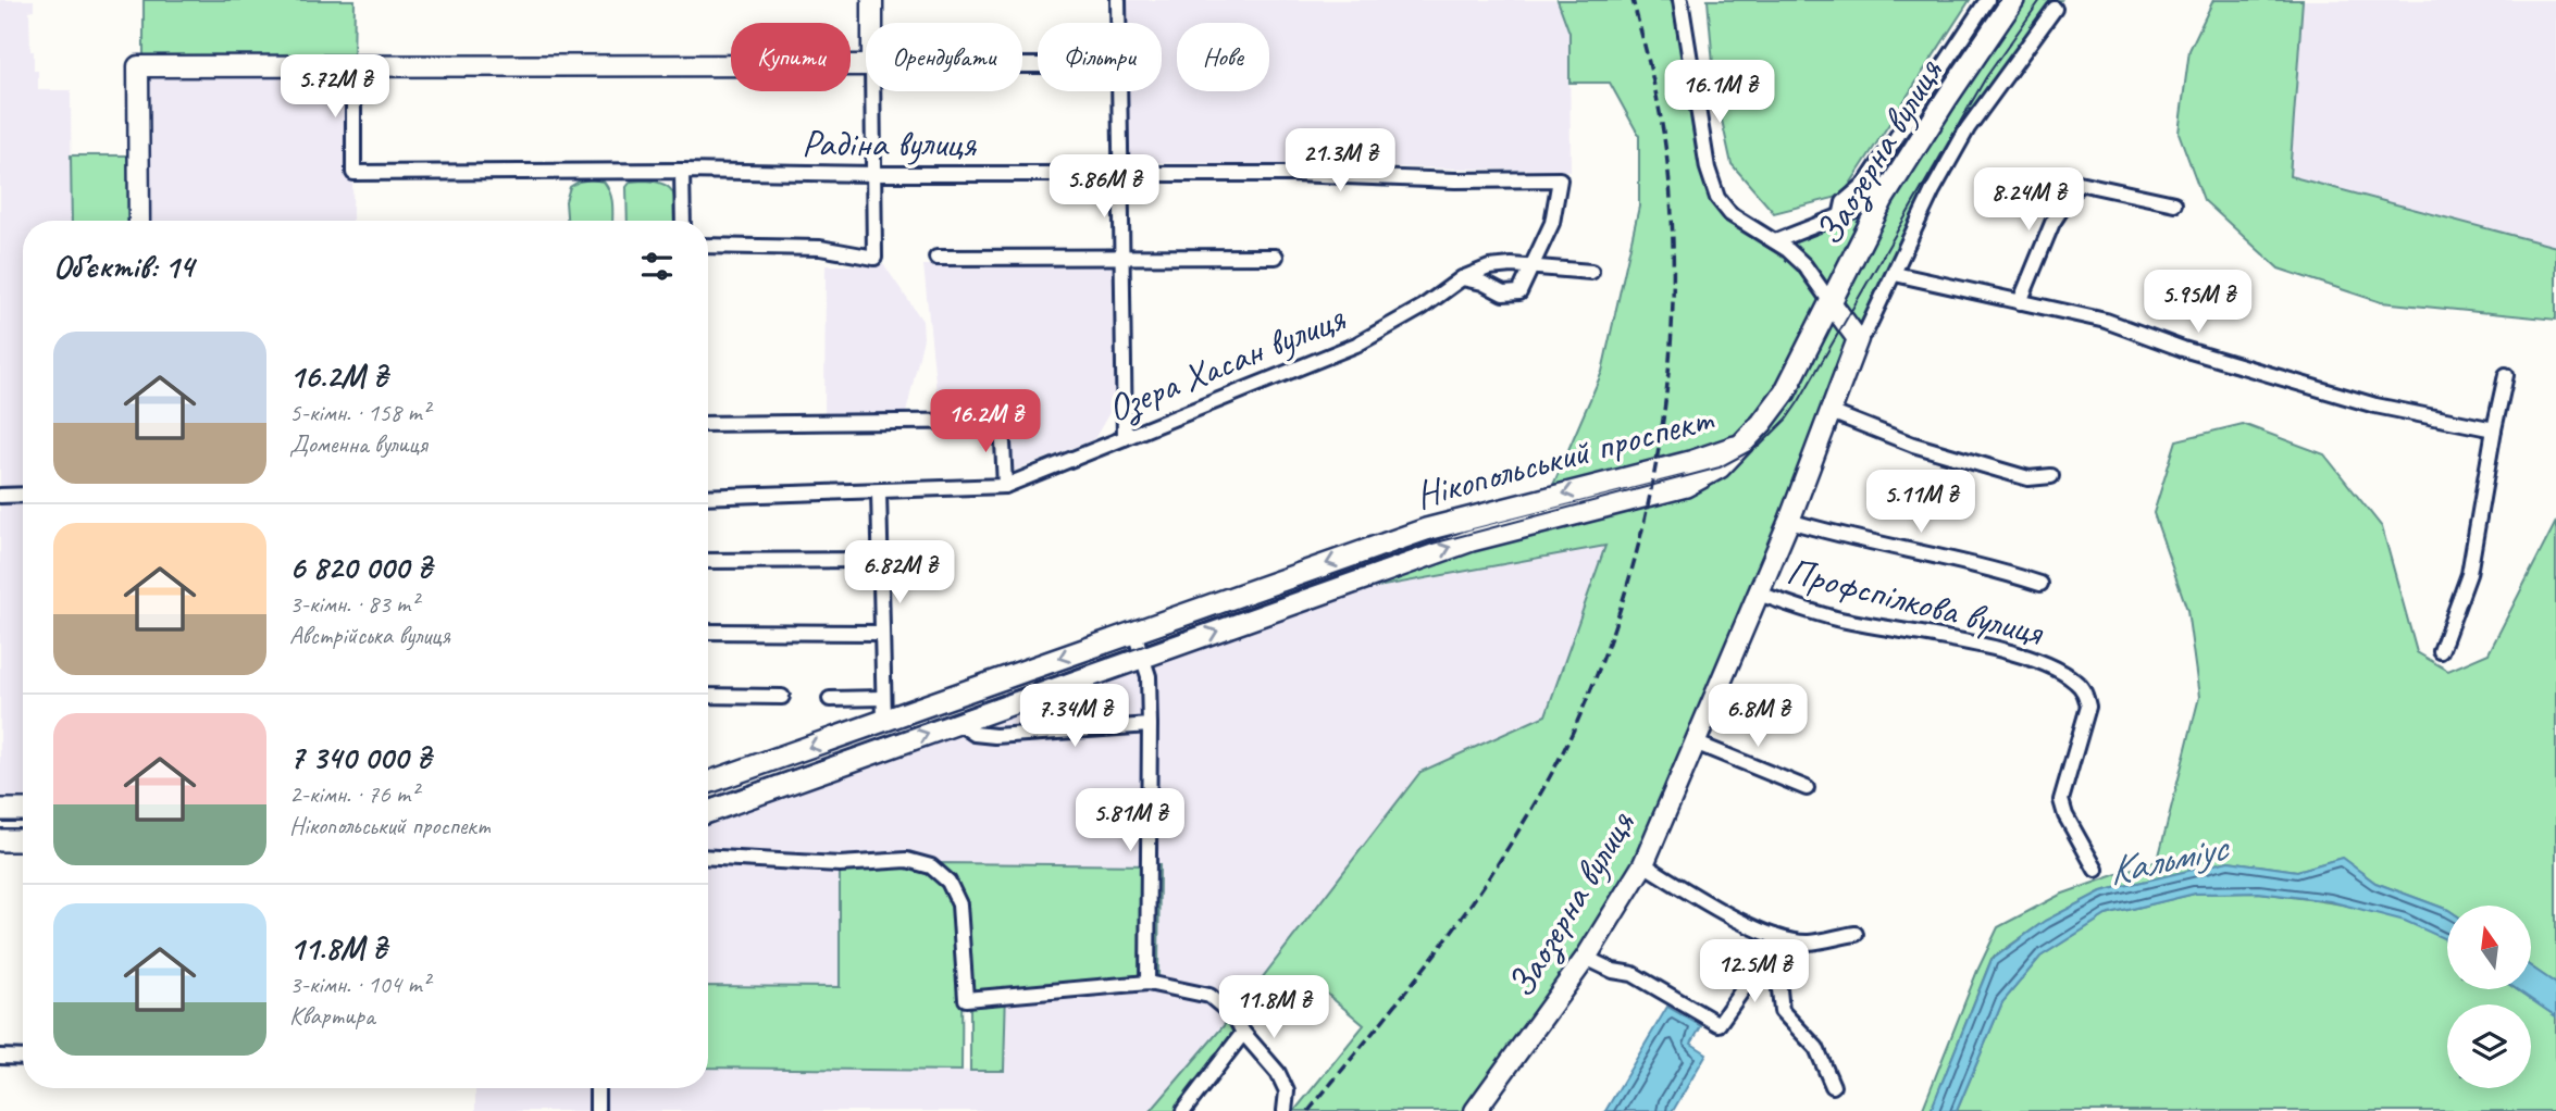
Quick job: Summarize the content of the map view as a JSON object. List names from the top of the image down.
{
  "streets": {
    "main road": ["Заозерна вулиця", "Нікопольський проспект"],
    "street": ["Радіна вулиця", "Озера Хасан вулиця", "Профспілкова вулиця"]
  },
  "crossings": [
    ["Радіна вулиця", "Озера Хасан вулиця"],
    ["Заозерна вулиця", "Нікопольський проспект"],
    ["Заозерна вулиця", "Профспілкова вулиця"]
  ],
  "water": ["Кальміус"],
  "north": "top",
  "page": {
    "chip": [
      "Купити",
      "Орендувати",
      "Фільтри",
      "Нове"
    ],
    "price": [
      "5.72M ₴",
      "16.1M ₴",
      "21.3M ₴",
      "5.86M ₴",
      "8.24M ₴",
      "5.95M ₴",
      "16.2M ₴",
      "5.11M ₴",
      "6.82M ₴",
      "7.34M ₴",
      "6.8M ₴",
      "5.81M ₴",
      "12.5M ₴",
      "11.8M ₴"
    ],
    "heading": "Об’єктів: 14",
    "list": [
      {
        "name": "16.2M ₴",
        "note": "5-кімн. · 158 m² · Доменна вулиця"
      },
      {
        "name": "6 820 000 ₴",
        "note": "3-кімн. · 83 m² · Австрійська вулиця"
      },
      {
        "name": "7 340 000 ₴",
        "note": "2-кімн. · 76 m² · Нікопольський проспект"
      },
      {
        "name": "11.8M ₴",
        "note": "3-кімн. · 104 m² · Квартира"
      }
    ]
  }
}
